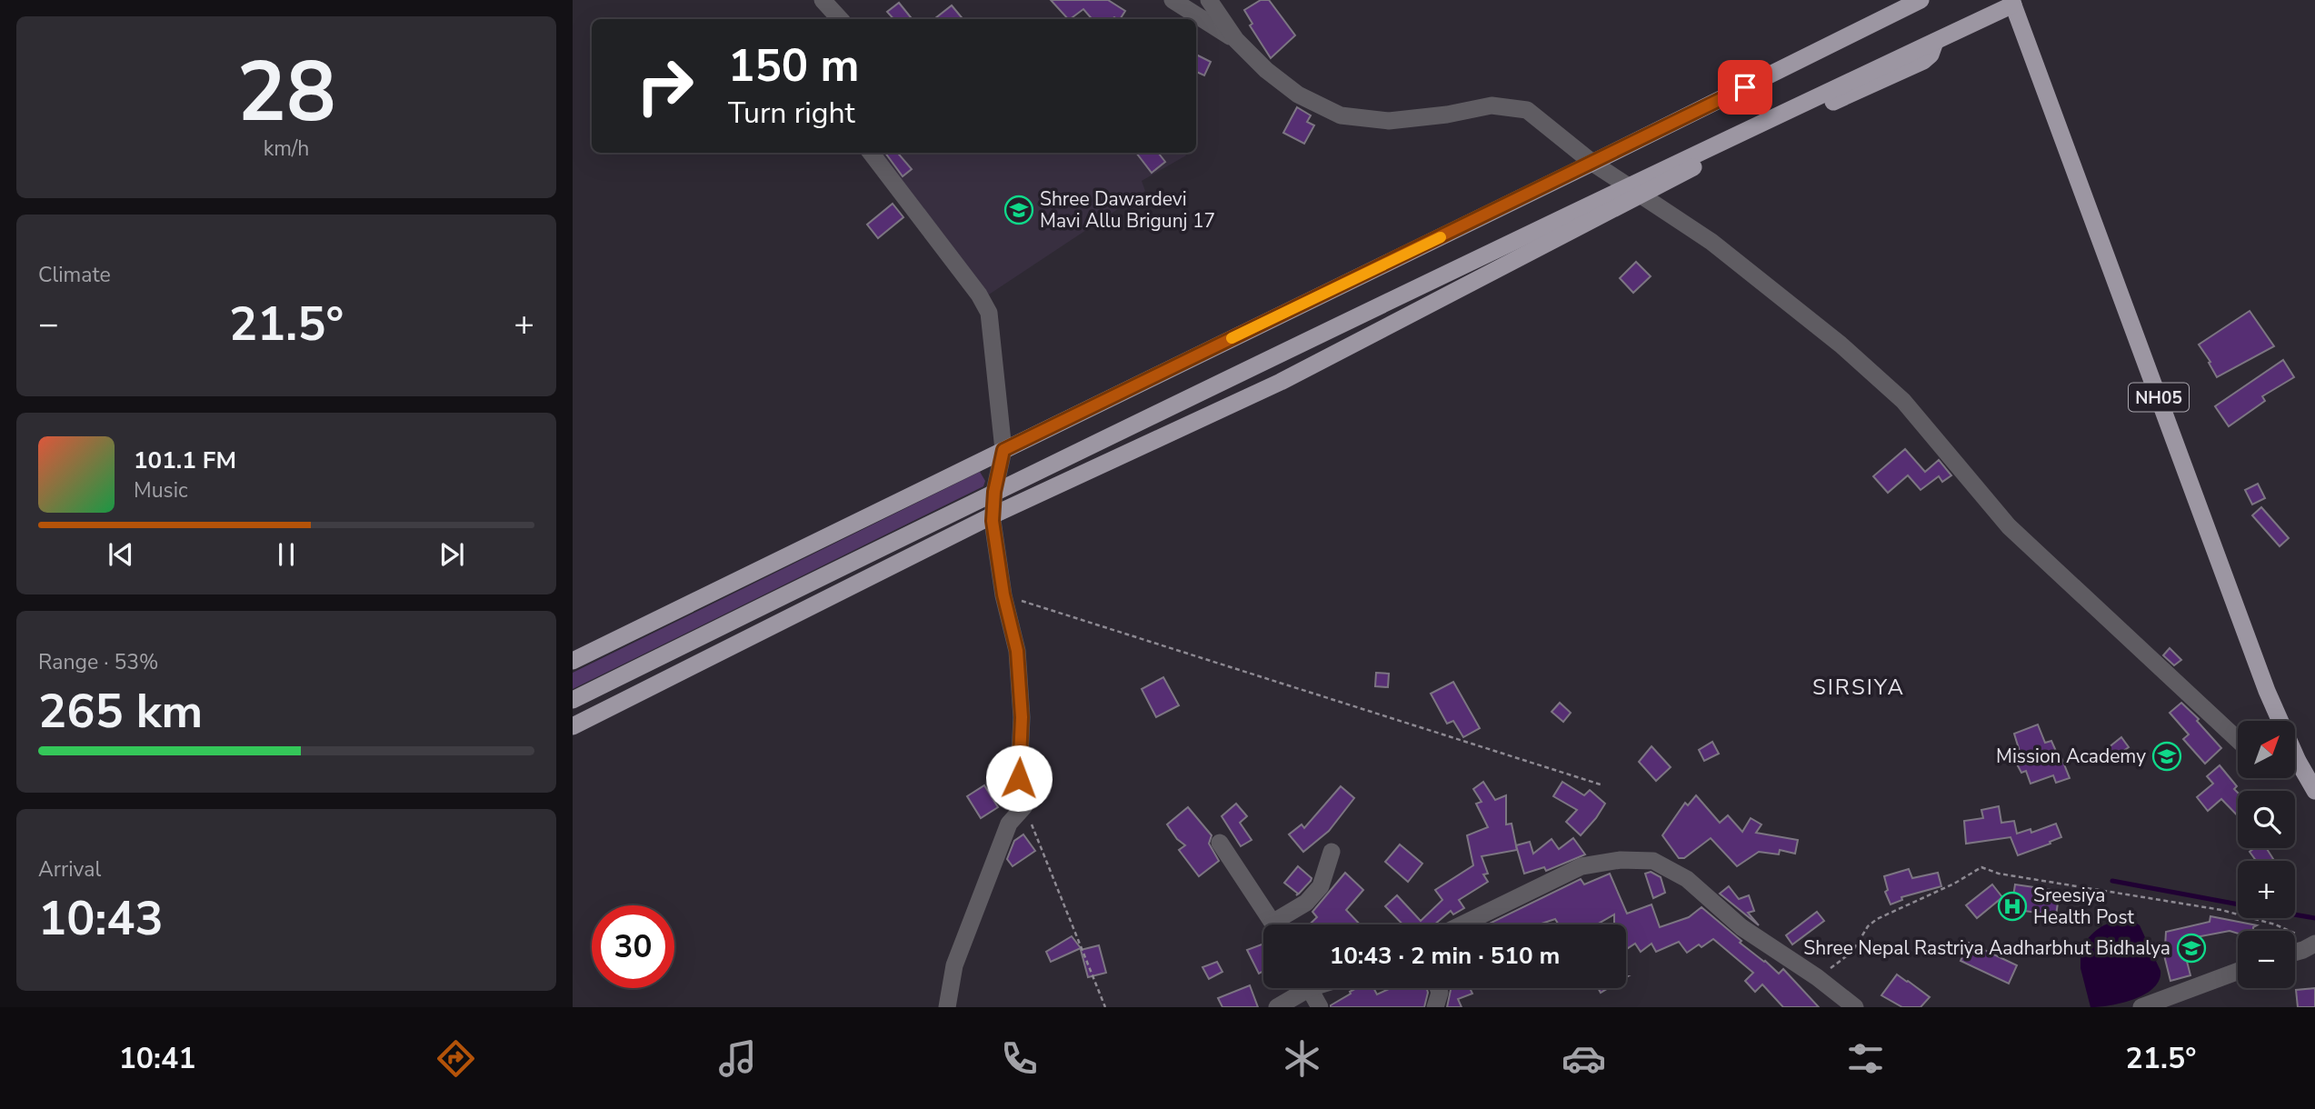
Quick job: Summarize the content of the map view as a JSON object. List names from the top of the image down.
{
  "streets": {
    "highway": ["NH05"]
  },
  "districts": ["SIRSIYA"],
  "places": {
    "school or university": ["Shree Dawardevi Mavi Allu Brigunj 17", "Mission Academy", "Shree Nepal Rastriya Aadharbhut Bidhalya"],
    "hospital": ["Sreesiya Health Post"]
  },
  "north": "top right",
  "page": {
    "tile": [
      ["28", "km/h"],
      "Climate",
      ["Range · 53%", "265 km"],
      ["Arrival", "10:43"]
    ],
    "turn": ["150 m", "Turn right"],
    "heat": ["−", "21.5°", "+"],
    "song": ["101.1 FM", "Music"],
    "map_buttons": ["+", "−"],
    "limit": "30",
    "trip": "10:43 · 2 min · 510 m",
    "tabs": ["10:41", "21.5°"]
  }
}
